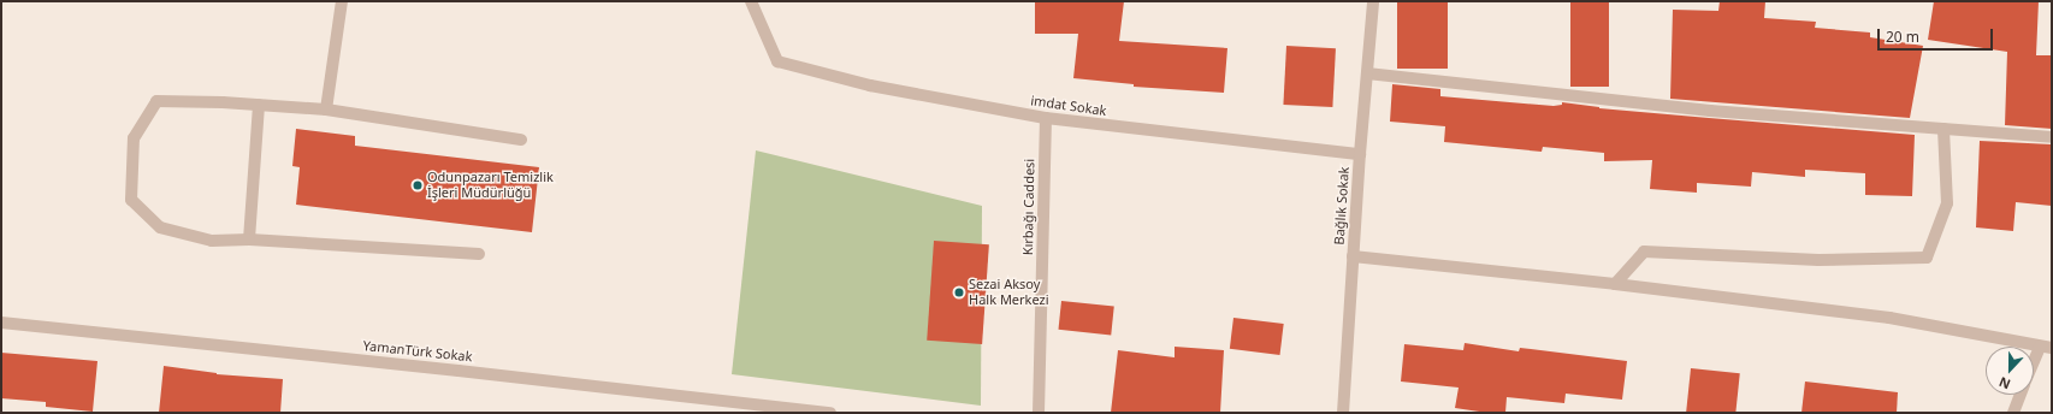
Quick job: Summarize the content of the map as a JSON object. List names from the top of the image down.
{
  "streets": {
    "street": [
      "imdat Sokak",
      "Bağlık Sokak",
      "Kırbağı Caddesi",
      "YamanTürk Sokak"
    ]
  },
  "crossings": [
    ["imdat Sokak", "Bağlık Sokak"],
    ["imdat Sokak", "Kırbağı Caddesi"]
  ],
  "places": ["Odunpazarı Temizlik İşleri Müdürlüğü", "Sezai Aksoy Halk Merkezi"],
  "scale_bar": "20 m",
  "north": "bottom"
}
